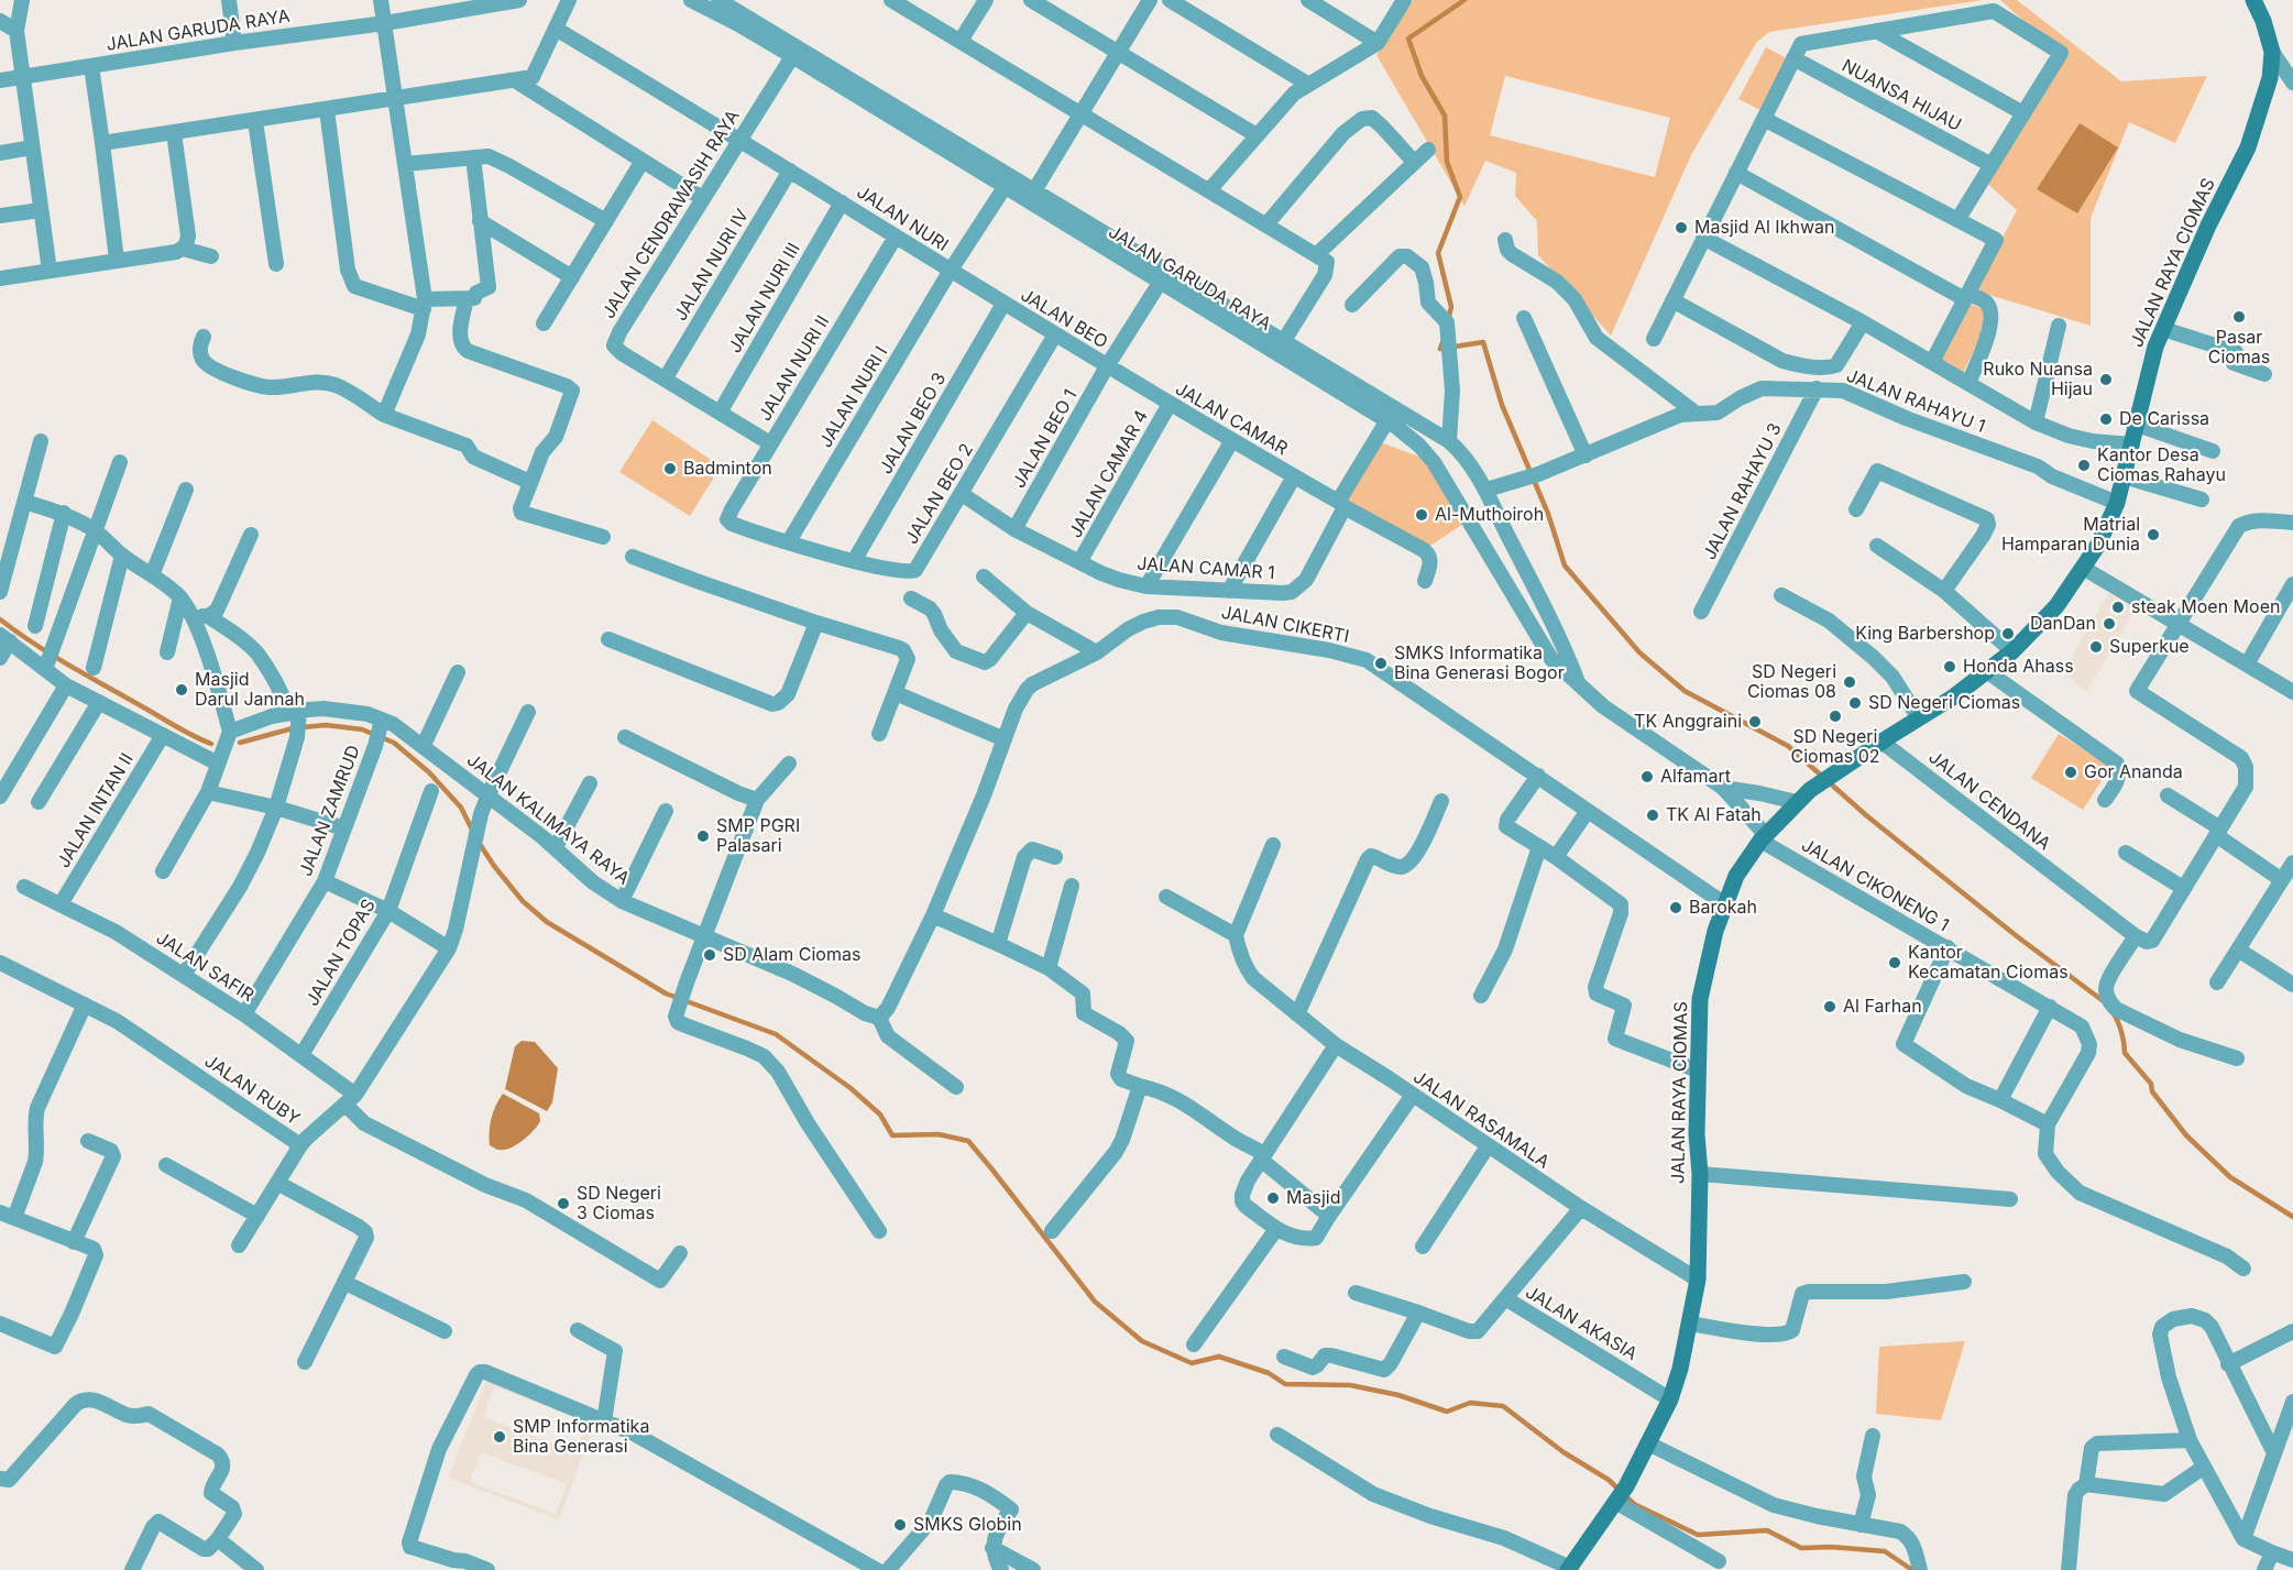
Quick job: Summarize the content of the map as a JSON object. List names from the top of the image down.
{
  "streets": {
    "main road": ["JALAN RAYA CIOMAS"],
    "street": [
      "JALAN GARUDA RAYA",
      "NUANSA HIJAU",
      "JALAN CENDRAWASIH RAYA",
      "JALAN NURI",
      "JALAN NURI IV",
      "JALAN NURI III",
      "JALAN BEO",
      "JALAN NURI II",
      "JALAN NURI I",
      "JALAN RAHAYU 1",
      "JALAN CAMAR",
      "JALAN BEO 3",
      "JALAN BEO 1",
      "JALAN CAMAR 4",
      "JALAN RAHAYU 3",
      "JALAN BEO 2",
      "JALAN CAMAR 1",
      "JALAN CIKERTI",
      "JALAN CENDANA",
      "JALAN INTAN II",
      "JALAN ZAMRUD",
      "JALAN KALIMAYA RAYA",
      "JALAN CIKONENG 1",
      "JALAN TOPAS",
      "JALAN SAFIR",
      "JALAN RUBY",
      "JALAN RASAMALA",
      "JALAN AKASIA"
    ]
  },
  "crossings": [
    ["JALAN GARUDA RAYA", "JALAN CENDRAWASIH RAYA"],
    ["JALAN GARUDA RAYA", "JALAN NURI"],
    ["JALAN GARUDA RAYA", "JALAN RAYA CIOMAS"],
    ["JALAN GARUDA RAYA", "JALAN BEO"],
    ["JALAN GARUDA RAYA", "JALAN RAHAYU 1"],
    ["JALAN GARUDA RAYA", "JALAN CIKONENG 1"],
    ["JALAN CENDRAWASIH RAYA", "JALAN NURI"],
    ["JALAN CENDRAWASIH RAYA", "JALAN NURI IV"],
    ["JALAN CENDRAWASIH RAYA", "JALAN NURI III"],
    ["JALAN CENDRAWASIH RAYA", "JALAN NURI II"],
    ["JALAN NURI", "JALAN NURI IV"],
    ["JALAN NURI", "JALAN NURI III"],
    ["JALAN NURI", "JALAN BEO"],
    ["JALAN NURI", "JALAN NURI II"],
    ["JALAN NURI", "JALAN NURI I"],
    ["JALAN RAYA CIOMAS", "JALAN RAHAYU 1"],
    ["JALAN RAYA CIOMAS", "JALAN CIKERTI"],
    ["JALAN RAYA CIOMAS", "JALAN CENDANA"],
    ["JALAN RAYA CIOMAS", "JALAN CIKONENG 1"],
    ["JALAN RAYA CIOMAS", "JALAN RASAMALA"],
    ["JALAN RAYA CIOMAS", "JALAN AKASIA"],
    ["JALAN BEO", "JALAN NURI I"],
    ["JALAN BEO", "JALAN CAMAR"],
    ["JALAN BEO", "JALAN BEO 3"],
    ["JALAN BEO", "JALAN BEO 1"],
    ["JALAN BEO", "JALAN BEO 2"],
    ["JALAN NURI II", "JALAN BEO 2"],
    ["JALAN NURI I", "JALAN BEO 2"],
    ["JALAN RAHAYU 1", "JALAN RAHAYU 3"],
    ["JALAN CAMAR", "JALAN BEO 1"],
    ["JALAN CAMAR", "JALAN CAMAR 4"],
    ["JALAN CAMAR", "JALAN CAMAR 1"],
    ["JALAN BEO 3", "JALAN BEO 2"],
    ["JALAN BEO 1", "JALAN CAMAR 1"],
    ["JALAN CAMAR 4", "JALAN CAMAR 1"],
    ["JALAN BEO 2", "JALAN CAMAR 1"],
    ["JALAN CIKERTI", "JALAN KALIMAYA RAYA"],
    ["JALAN INTAN II", "JALAN SAFIR"],
    ["JALAN ZAMRUD", "JALAN KALIMAYA RAYA"],
    ["JALAN ZAMRUD", "JALAN SAFIR"],
    ["JALAN KALIMAYA RAYA", "JALAN RUBY"],
    ["JALAN TOPAS", "JALAN SAFIR"],
    ["JALAN SAFIR", "JALAN RUBY"],
    ["JALAN RASAMALA", "JALAN AKASIA"]
  ],
  "places": [
    "Masjid Al Ikhwan",
    "Pasar Ciomas",
    "Ruko Nuansa Hijau",
    "De Carissa",
    "Kantor Desa Ciomas Rahayu",
    "Badminton",
    "Al-Muthoiroh",
    "Matrial Hamparan Dunia",
    "steak Moen Moen",
    "DanDan",
    "King Barbershop",
    "Superkue",
    "SMKS Informatika Bina Generasi Bogor",
    "Honda Ahass",
    "SD Negeri Ciomas 08",
    "Masjid Darul Jannah",
    "SD Negeri Ciomas",
    "SD Negeri Ciomas 02",
    "TK Anggraini",
    "Gor Ananda",
    "Alfamart",
    "TK Al Fatah",
    "SMP PGRI Palasari",
    "Barokah",
    "SD Alam Ciomas",
    "Kantor Kecamatan Ciomas",
    "Al Farhan",
    "Masjid",
    "SD Negeri 3 Ciomas",
    "SMP Informatika Bina Generasi",
    "SMKS Globin"
  ]
}
